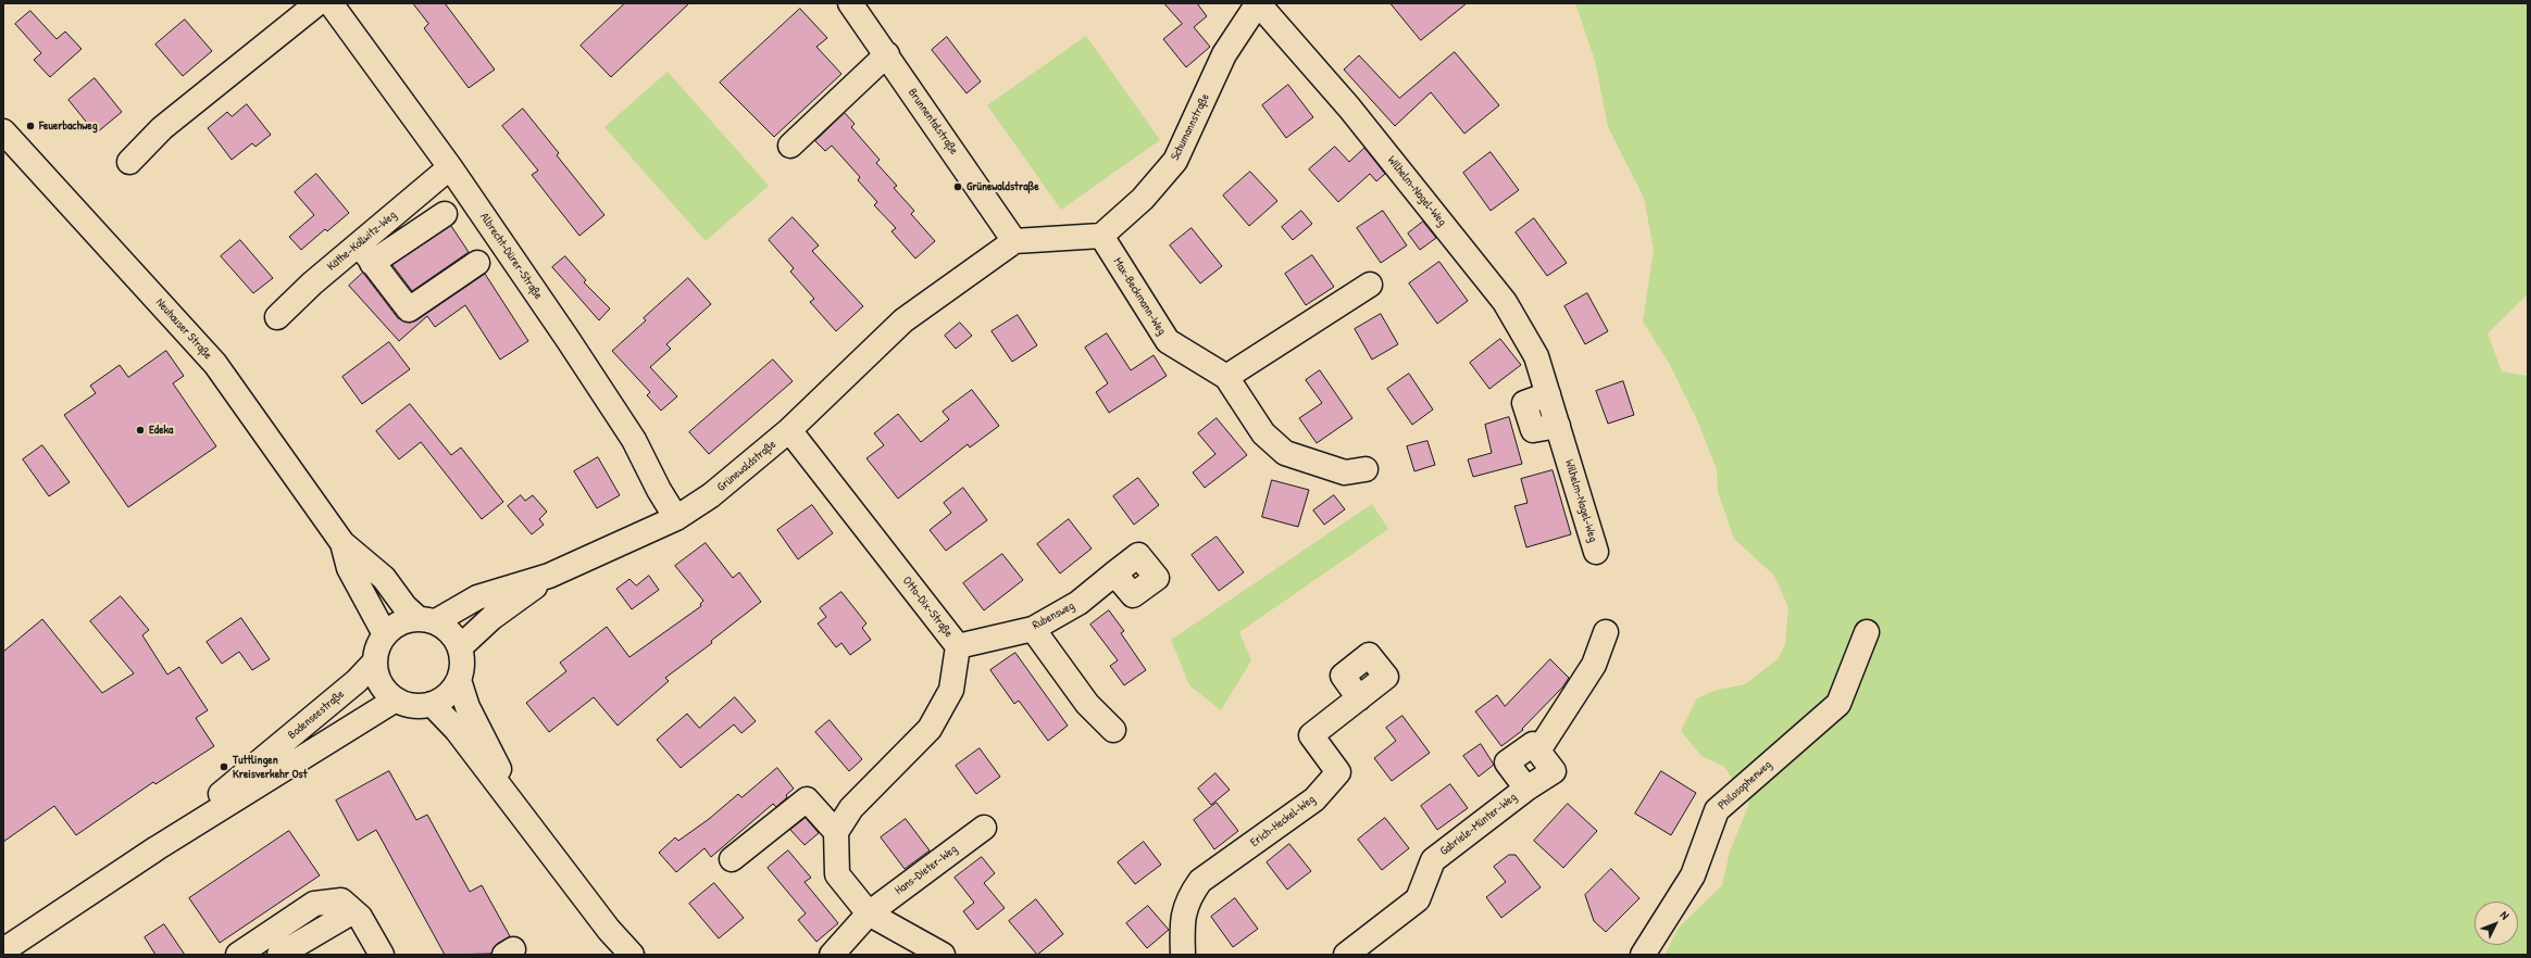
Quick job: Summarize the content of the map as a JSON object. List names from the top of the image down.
{
  "streets": {
    "street": [
      "Brunnentalstraße",
      "Schumannstraße",
      "Wilhelm-Nagel-Weg",
      "Käthe-Kollwitz-Weg",
      "Albrecht-Dürer-Straße",
      "Max-Beckmann-Weg",
      "Neuhauser Straße",
      "Grünewaldstraße",
      "Otto-Dix-Straße",
      "Rubensweg",
      "Bodenseestraße",
      "Philosophenweg",
      "Erich-Heckel-Weg",
      "Gabriele-Münter-Weg",
      "Hans-Dieter-Weg"
    ]
  },
  "crossings": [
    ["Brunnentalstraße", "Grünewaldstraße"],
    ["Schumannstraße", "Wilhelm-Nagel-Weg"],
    ["Schumannstraße", "Max-Beckmann-Weg"],
    ["Käthe-Kollwitz-Weg", "Albrecht-Dürer-Straße"],
    ["Albrecht-Dürer-Straße", "Grünewaldstraße"],
    ["Neuhauser Straße", "Grünewaldstraße"],
    ["Neuhauser Straße", "Bodenseestraße"],
    ["Grünewaldstraße", "Otto-Dix-Straße"],
    ["Grünewaldstraße", "Bodenseestraße"],
    ["Otto-Dix-Straße", "Rubensweg"]
  ],
  "places": [
    "Feuerbachweg",
    "Grünewaldstraße",
    "Edeka",
    "Tuttlingen Kreisverkehr Ost"
  ],
  "north": "top right"
}
